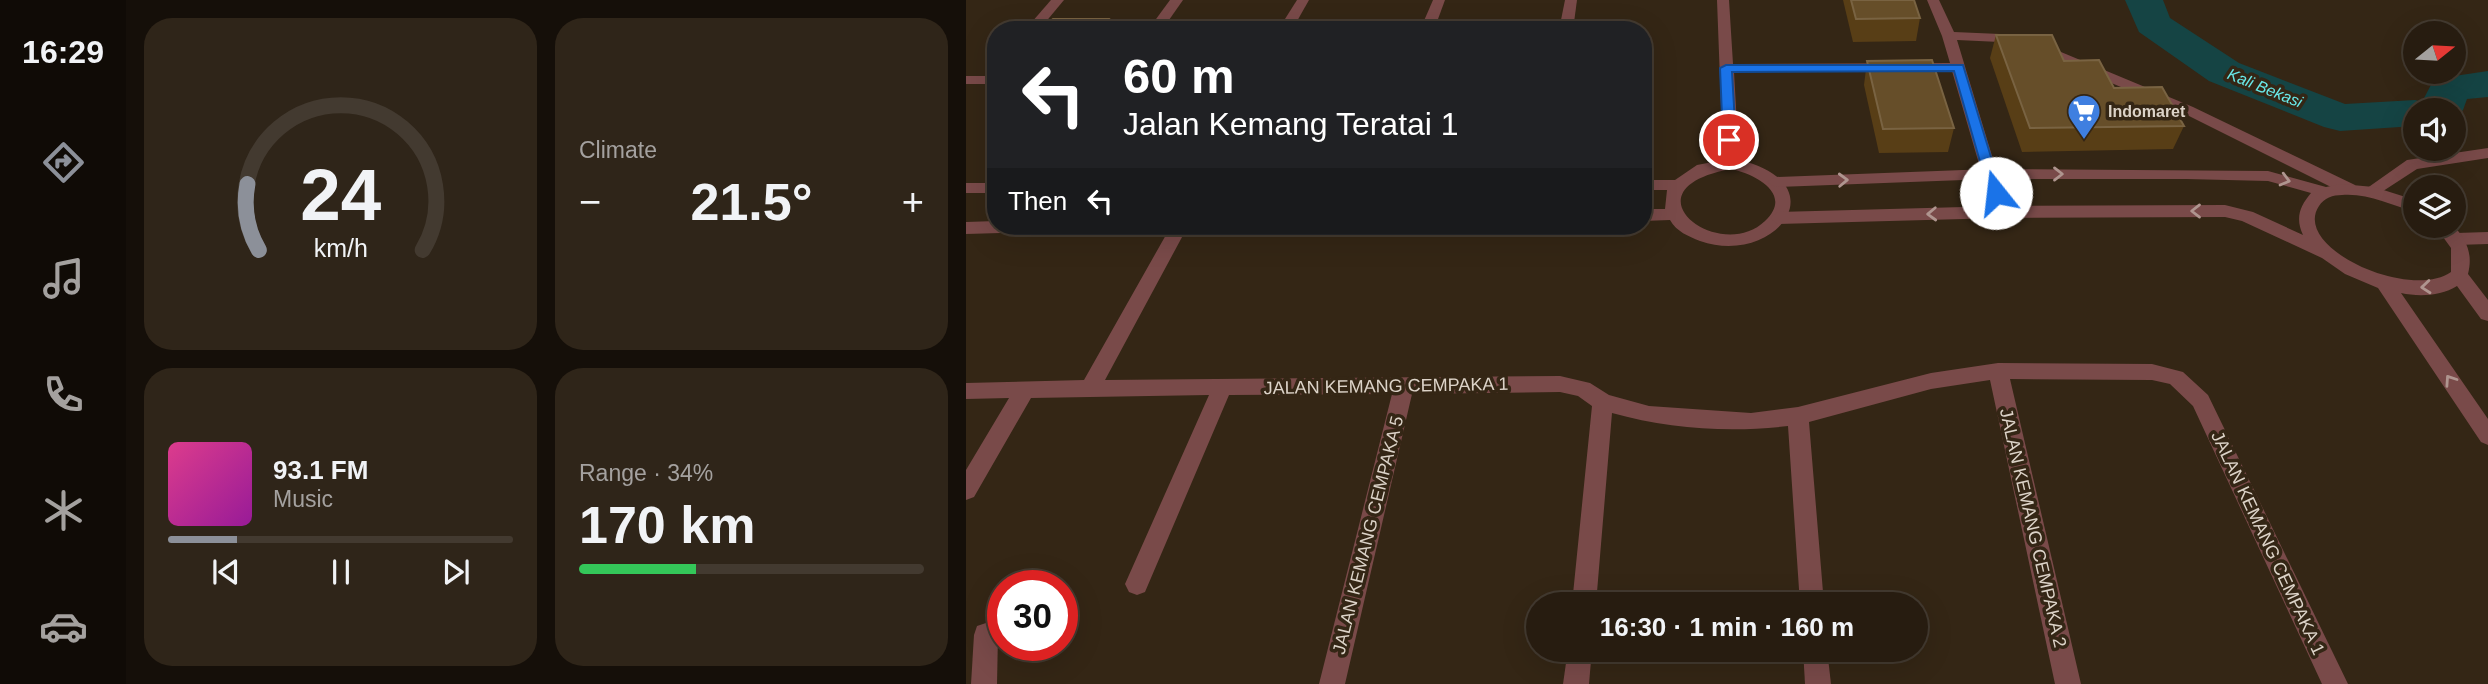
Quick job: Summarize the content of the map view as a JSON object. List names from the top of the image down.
{
  "streets": {
    "street": ["JALAN KEMANG CEMPAKA 1", "JALAN KEMANG CEMPAKA 2", "JALAN KEMANG CEMPAKA 5"]
  },
  "crossings": [
    ["JALAN KEMANG CEMPAKA 1", "JALAN KEMANG CEMPAKA 2"],
    ["JALAN KEMANG CEMPAKA 1", "JALAN KEMANG CEMPAKA 5"]
  ],
  "water": ["Kali Bekasi"],
  "places": {
    "supermarket": ["Indomaret"]
  },
  "north": "right",
  "page": {
    "tabs": "16:29",
    "tile": [
      "Climate",
      ["Range · 34%", "170 km"]
    ],
    "turn": ["60 m", "Jalan Kemang Teratai 1"],
    "then": "Then",
    "heat": ["−", "21.5°", "+"],
    "song": ["93.1 FM", "Music"],
    "limit": "30",
    "trip": "16:30 · 1 min · 160 m",
    "gauge": ["24", "km/h"]
  }
}
